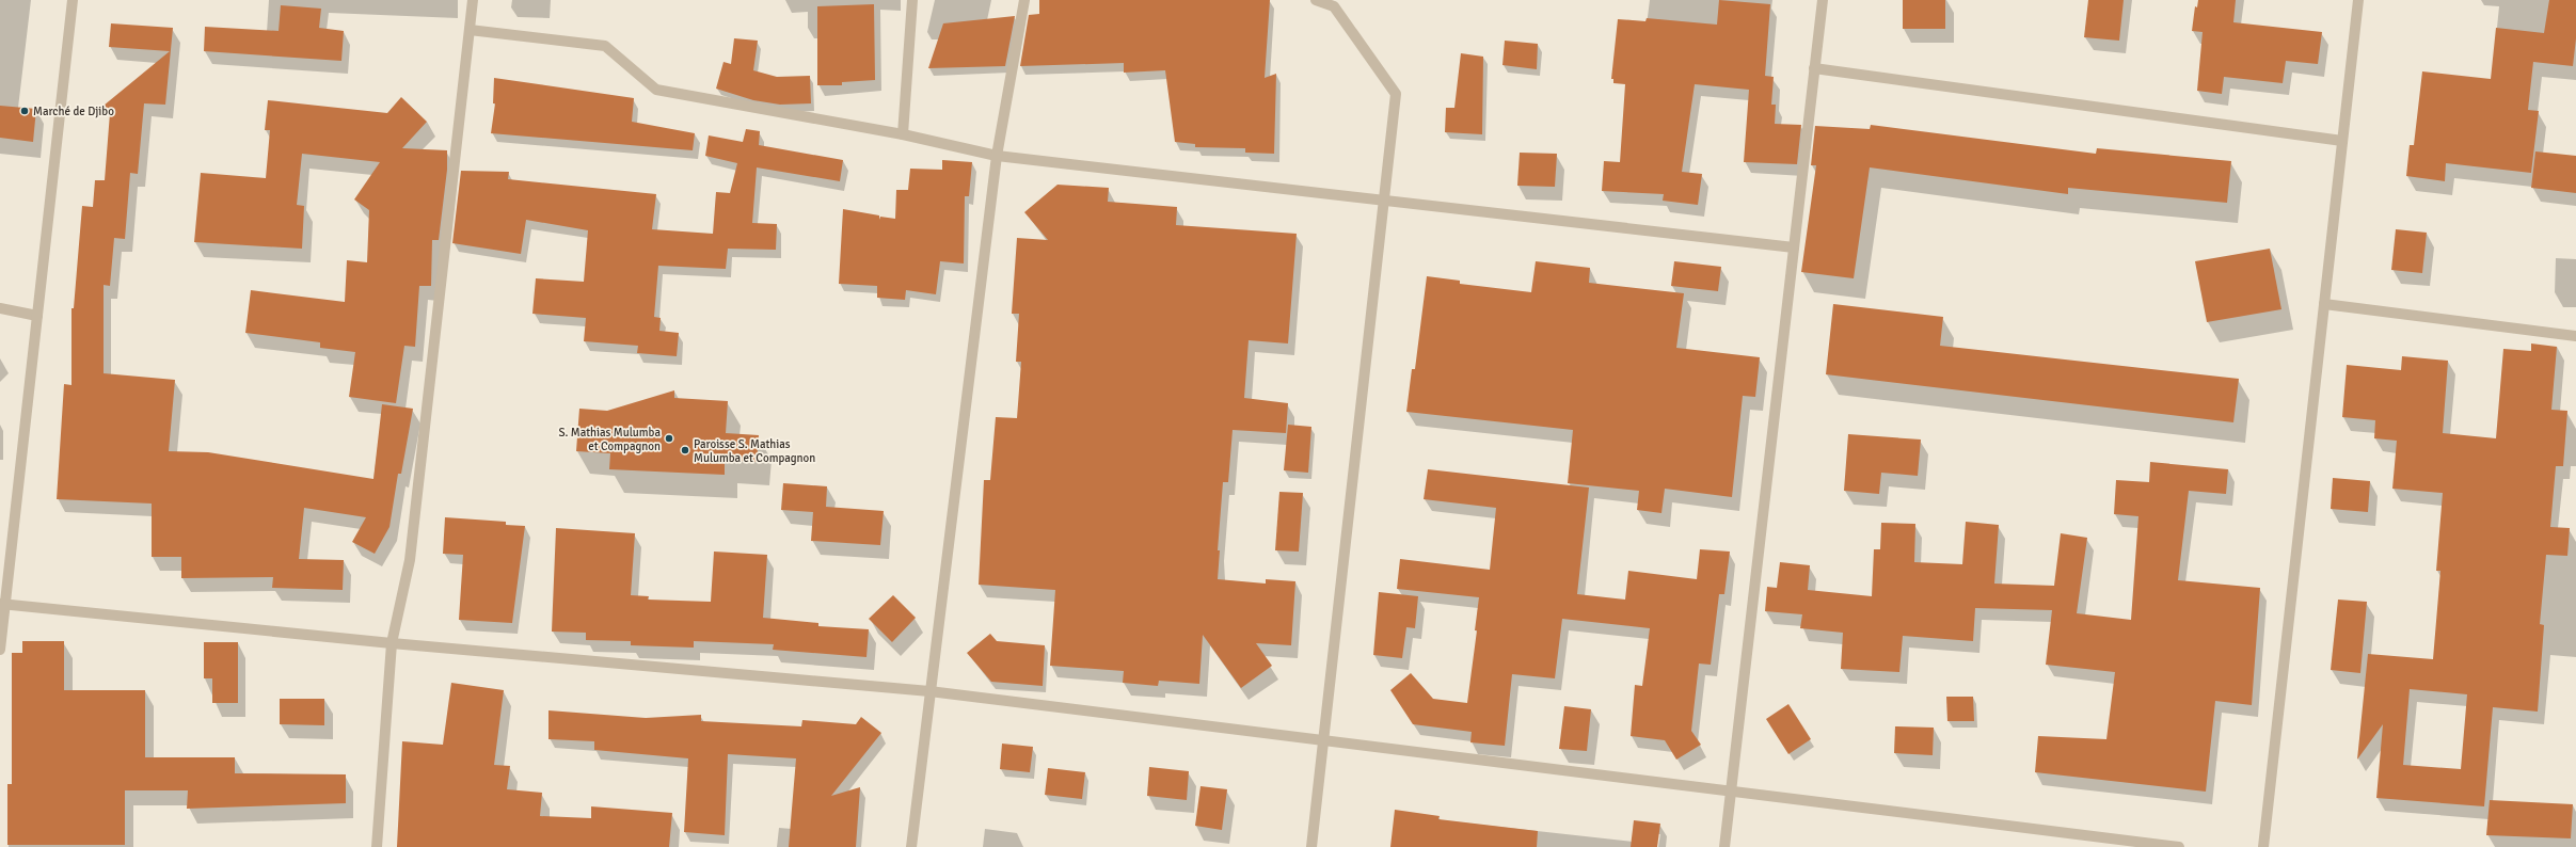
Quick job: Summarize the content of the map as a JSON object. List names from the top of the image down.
{
  "places": ["Marché de Djibo", "S. Mathias Mulumba et Compagnon", "Paroisse S. Mathias Mulumba et Compagnon"]
}
